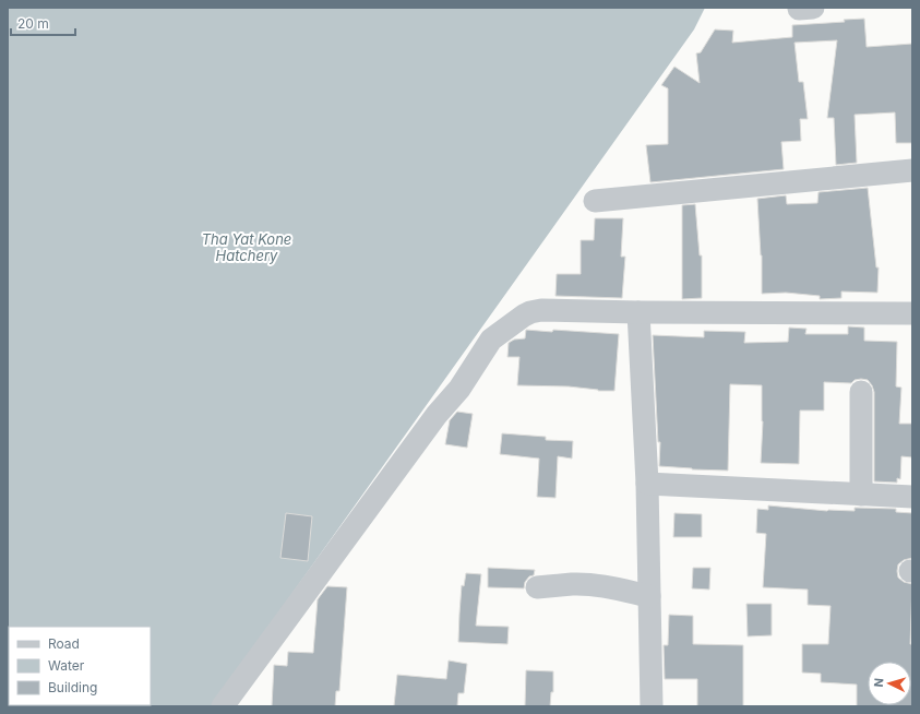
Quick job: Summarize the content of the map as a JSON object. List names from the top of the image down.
{
  "water": ["Tha Yat Kone Hatchery"],
  "legend": ["Road", "Water", "Building"],
  "scale_bar": "20 m",
  "north": "left"
}
